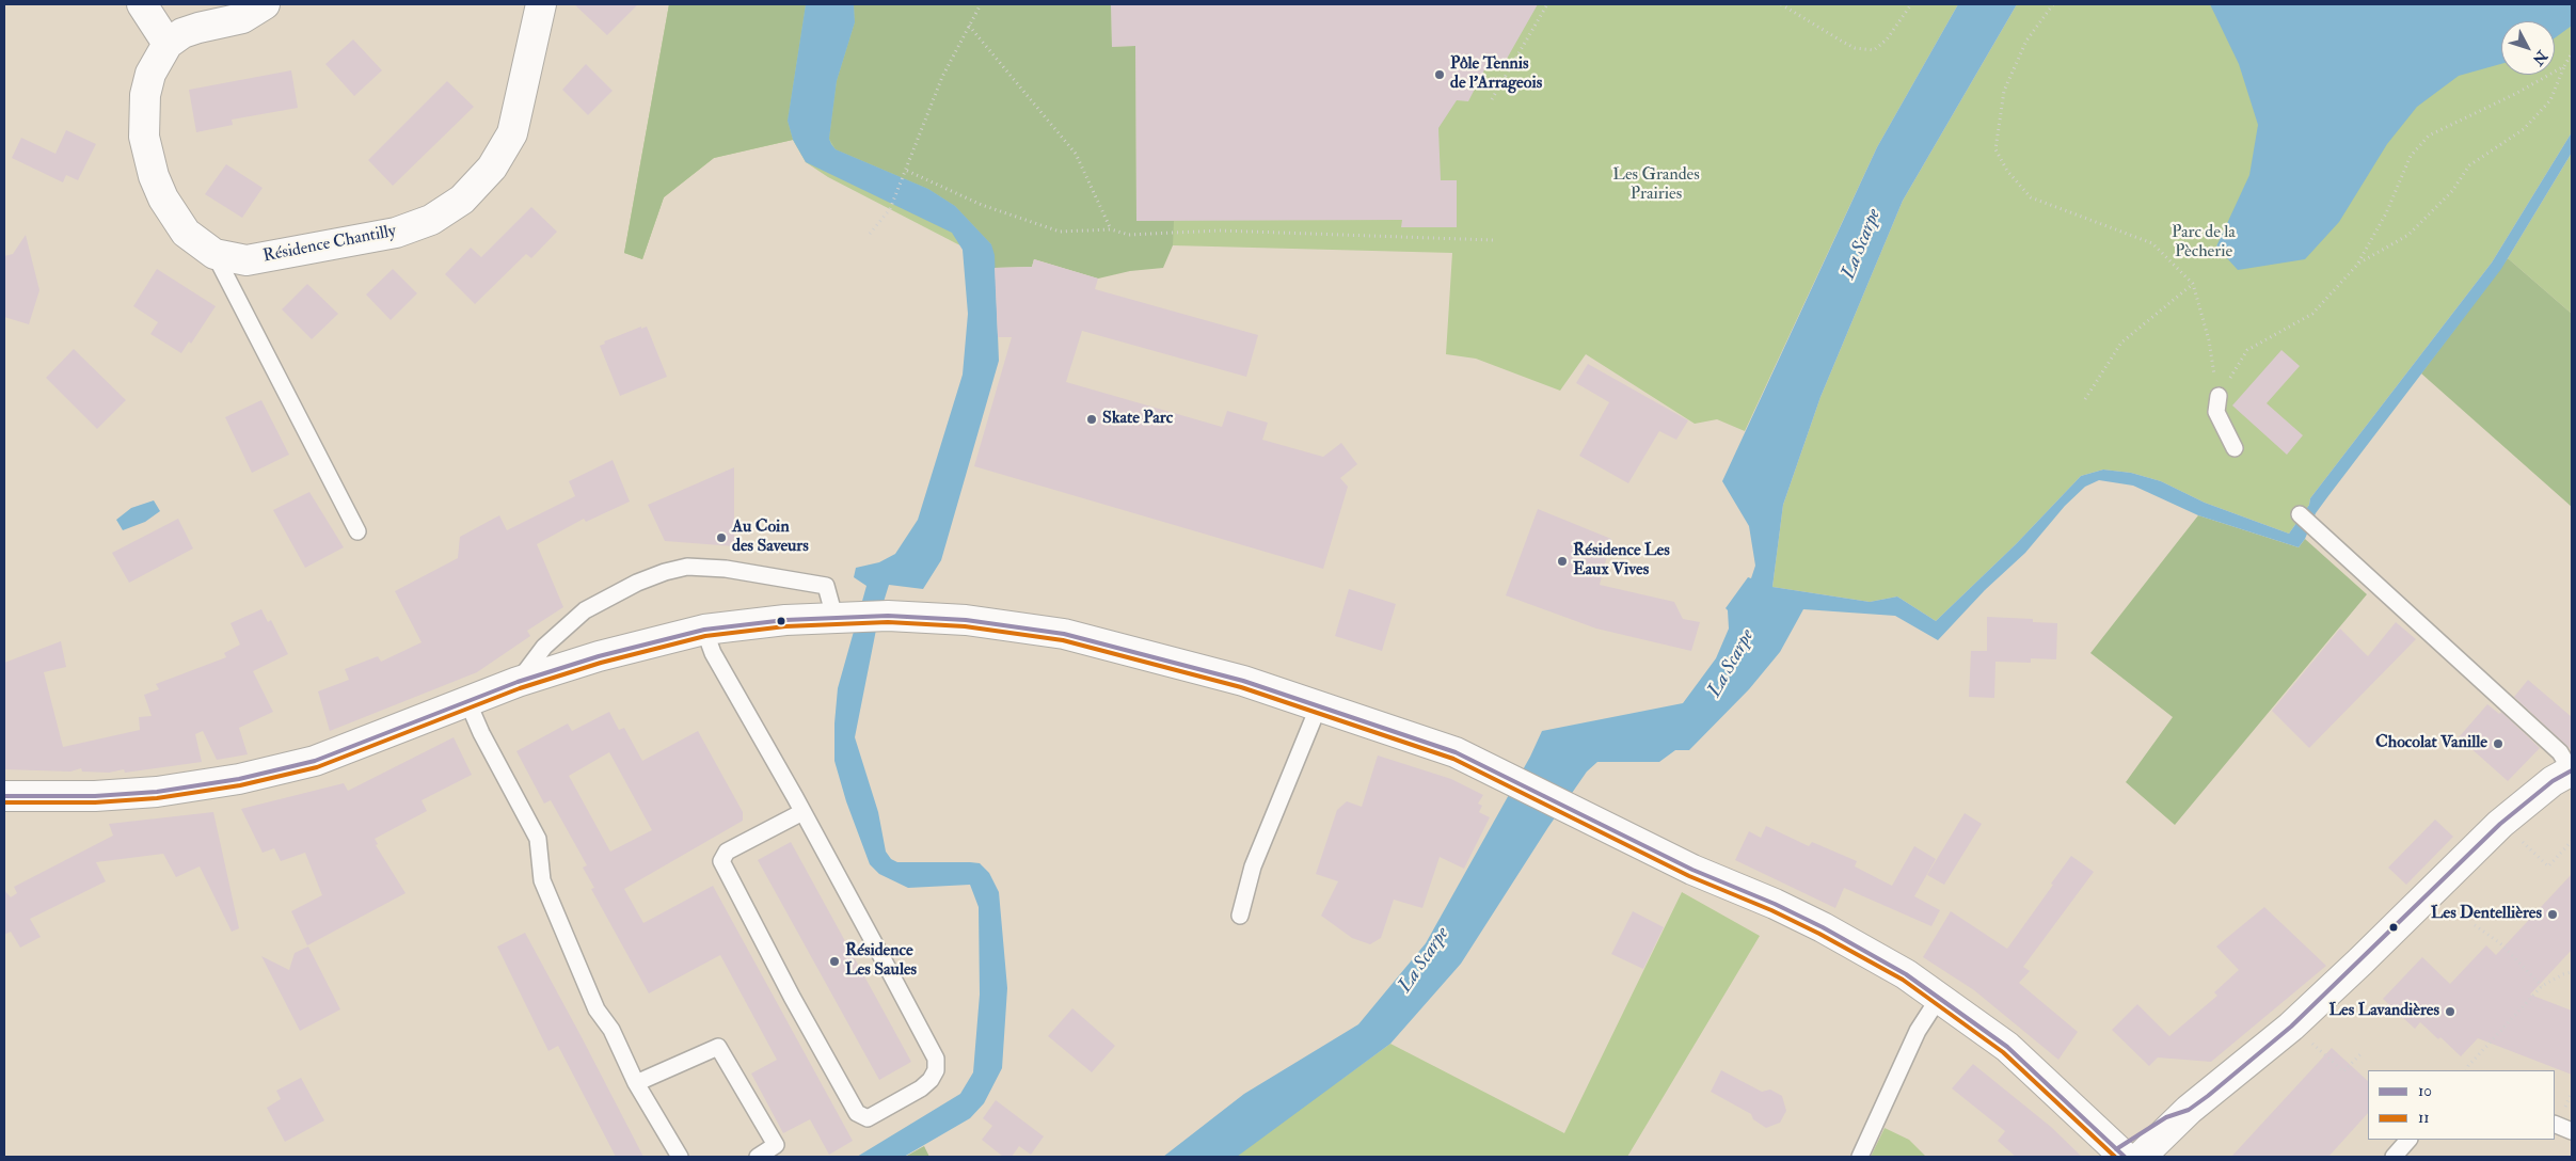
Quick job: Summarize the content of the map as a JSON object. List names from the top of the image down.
{
  "streets": {
    "main road": ["Résidence Chantilly"]
  },
  "water": ["La Scarpe"],
  "parks": ["Les Grandes Prairies", "Parc de la Pècherie"],
  "places": [
    "Pôle Tennis de l'Arrageois",
    "Skate Parc",
    "Au Coin des Saveurs",
    "Résidence Les Eaux Vives",
    "Chocolat Vanille",
    "Les Dentellières",
    "Résidence Les Saules",
    "Les Lavandières"
  ],
  "lines": ["transit line 10", "transit line 11"],
  "legend": ["10", "11"],
  "north": "bottom right"
}
